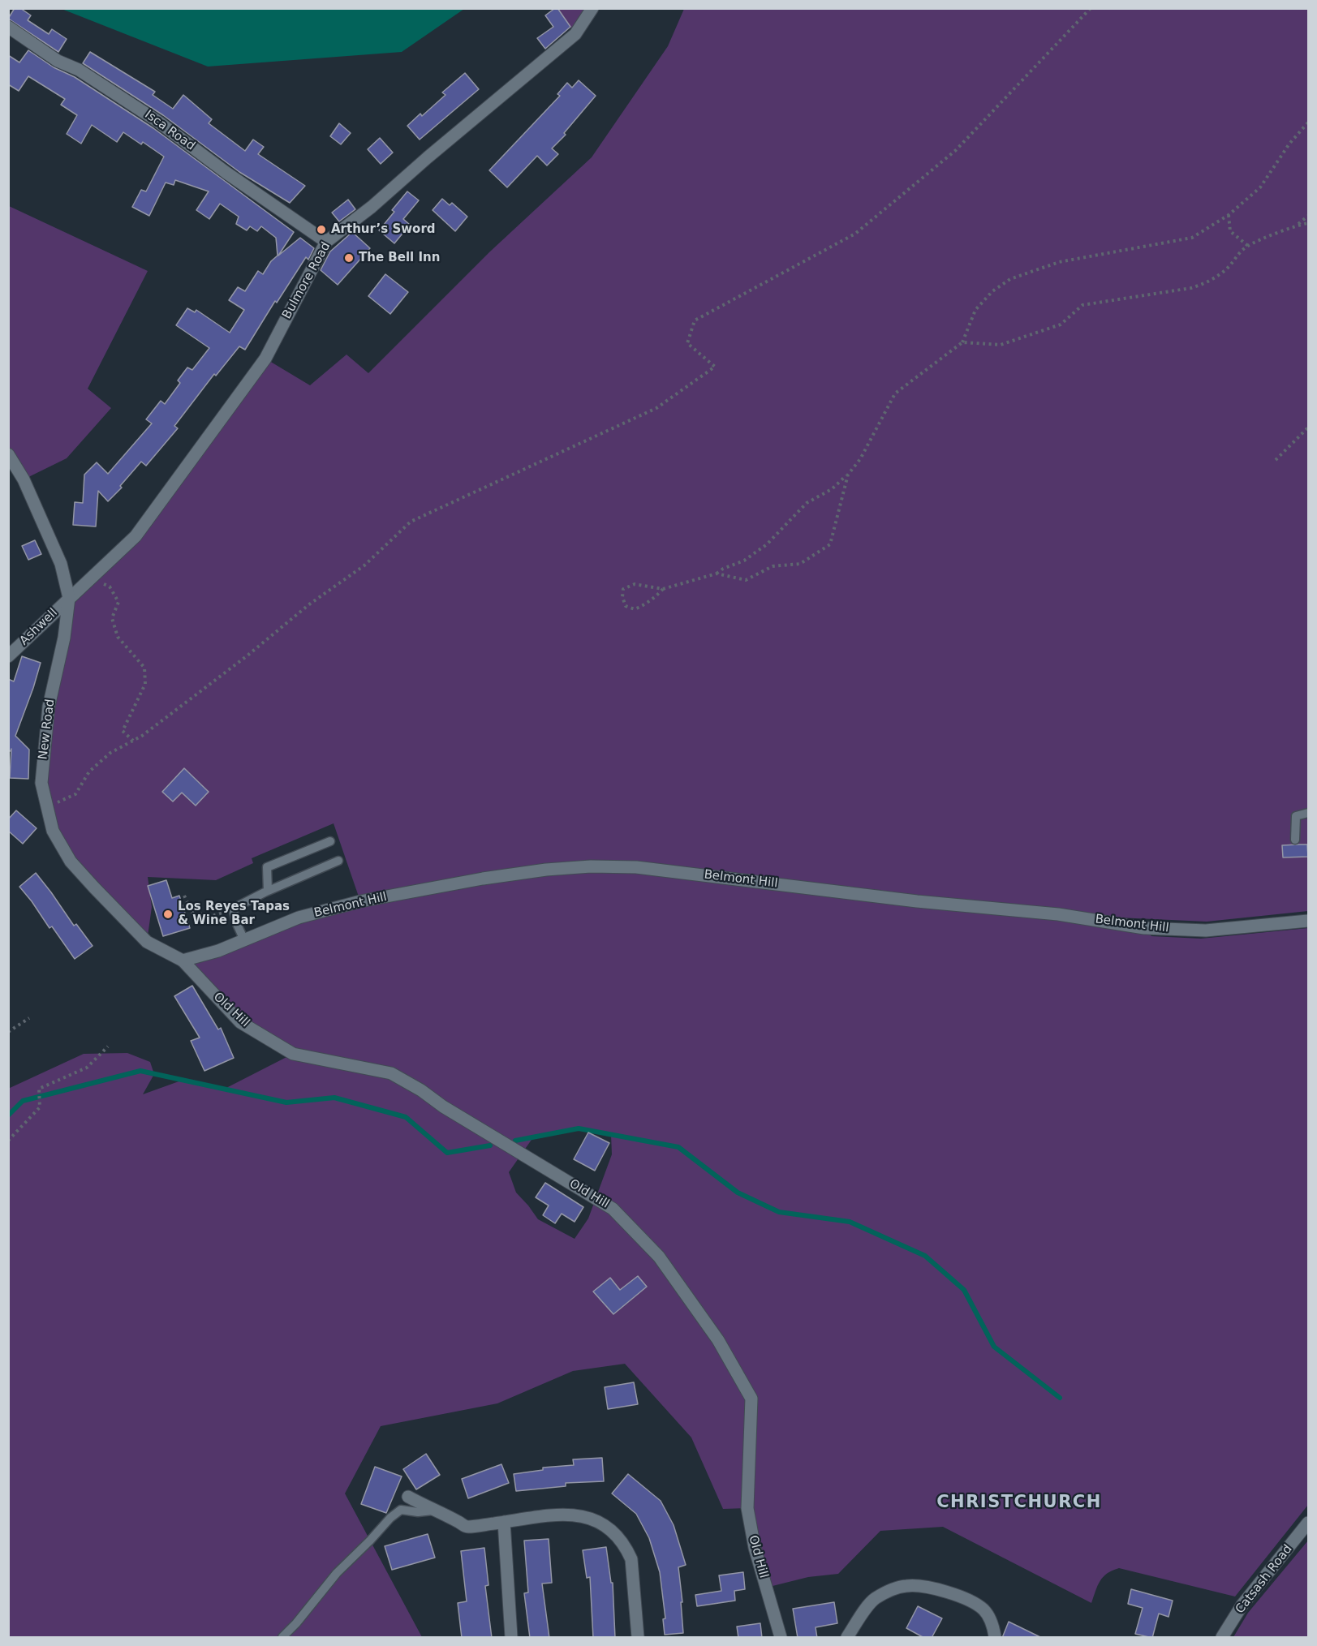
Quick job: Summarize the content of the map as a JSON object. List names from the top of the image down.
{
  "streets": {
    "street": [
      "Isca Road",
      "Bulmore Road",
      "Ashwell",
      "New Road",
      "Belmont Hill",
      "Old Hill",
      "Catsash Road"
    ]
  },
  "crossings": [
    ["Isca Road", "Bulmore Road"],
    ["Bulmore Road", "Ashwell"],
    ["Bulmore Road", "New Road"],
    ["Ashwell", "New Road"],
    ["New Road", "Belmont Hill"],
    ["New Road", "Old Hill"],
    ["Belmont Hill", "Old Hill"]
  ],
  "districts": ["CHRISTCHURCH"],
  "places": ["Arthur’s Sword", "The Bell Inn", "Los Reyes Tapas & Wine Bar"]
}
